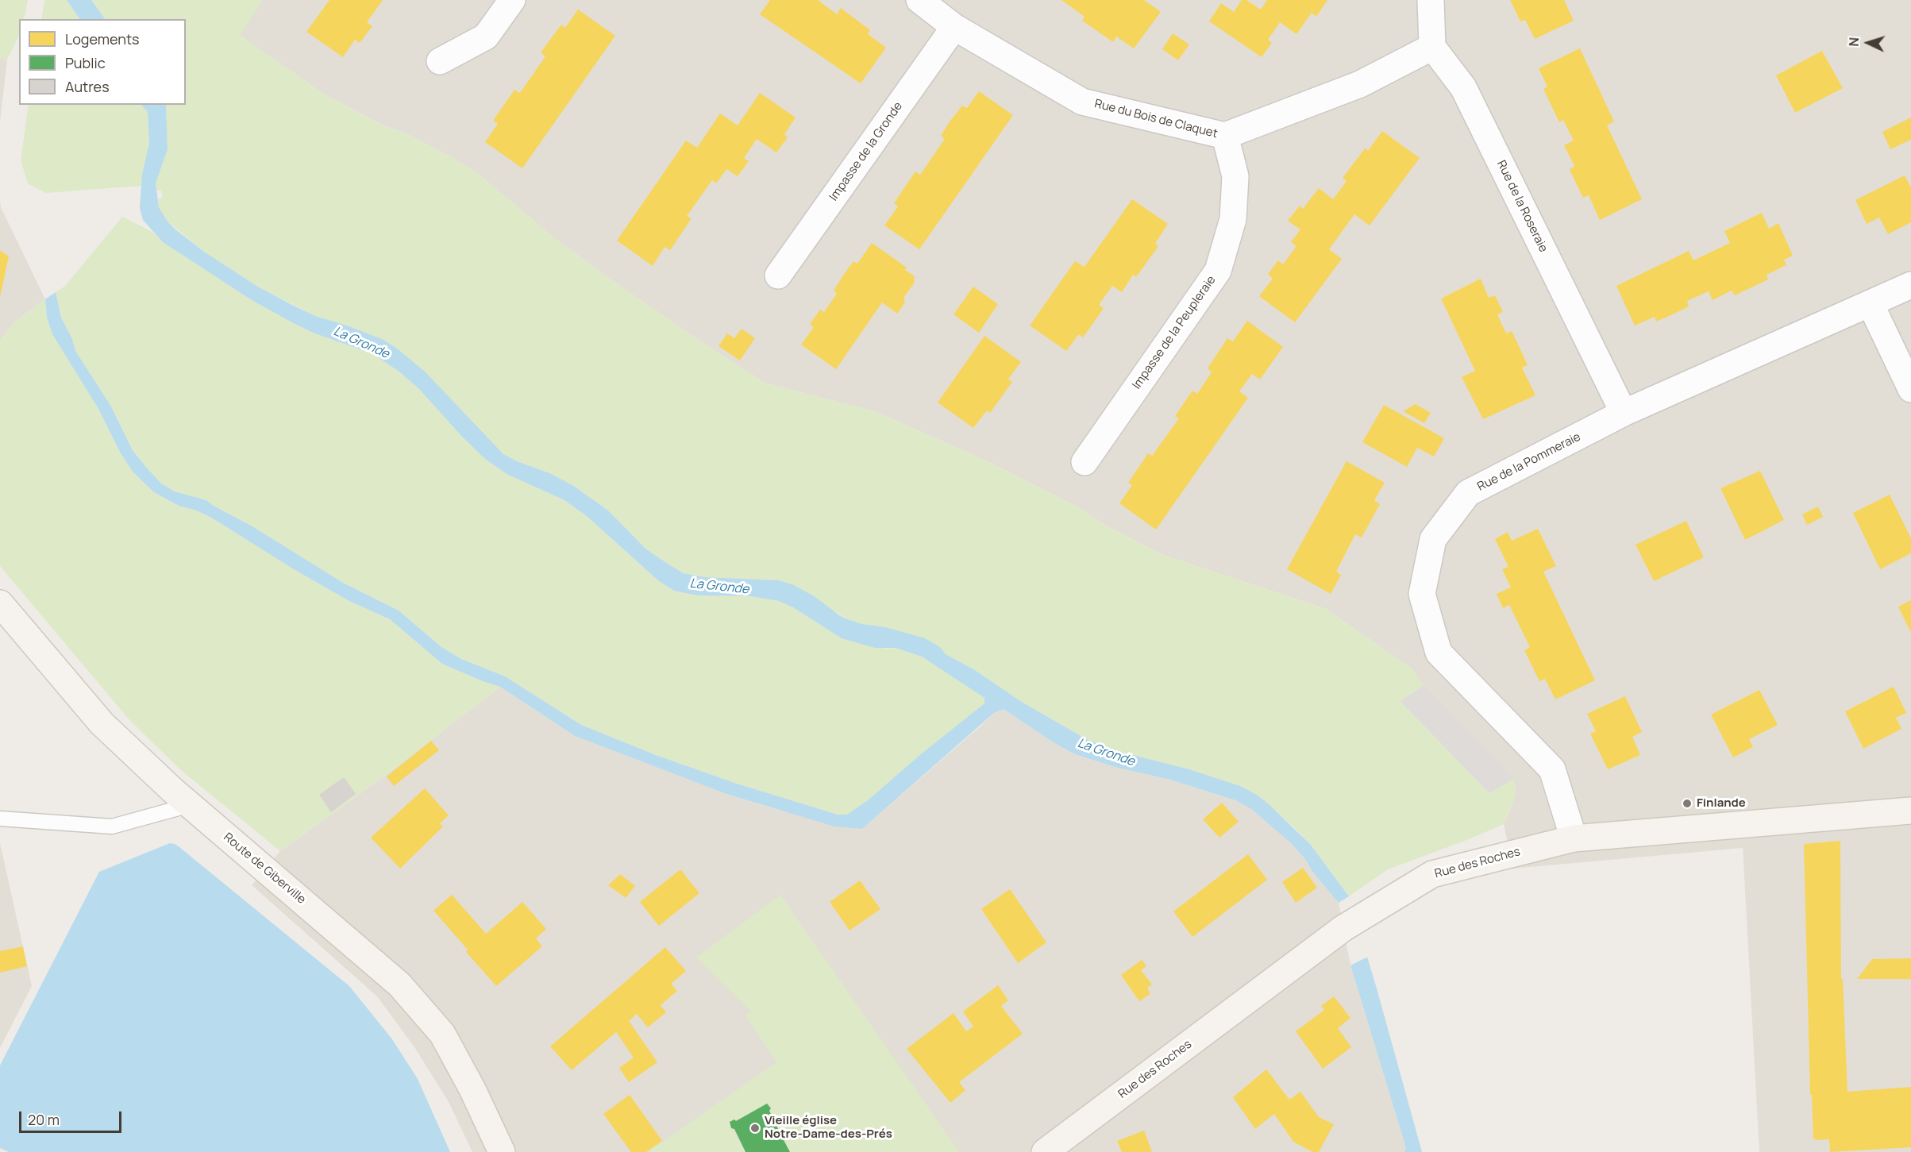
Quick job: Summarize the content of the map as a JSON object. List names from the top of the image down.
{
  "streets": {
    "street": [
      "Rue du Bois de Claquet",
      "Impasse de la Gronde",
      "Rue de la Roseraie",
      "Impasse de la Peupleraie",
      "Rue de la Pommeraie",
      "Rue des Roches",
      "Route de Giberville"
    ]
  },
  "crossings": [
    ["Rue du Bois de Claquet", "Impasse de la Gronde"],
    ["Rue du Bois de Claquet", "Rue de la Roseraie"],
    ["Rue du Bois de Claquet", "Impasse de la Peupleraie"],
    ["Rue de la Roseraie", "Rue de la Pommeraie"],
    ["Rue de la Pommeraie", "Rue des Roches"]
  ],
  "water": ["La Gronde"],
  "places": ["Finlande", "Vieille église Notre-Dame-des-Prés"],
  "legend": ["Logements", "Public", "Autres"],
  "scale_bar": "20 m",
  "north": "left"
}
